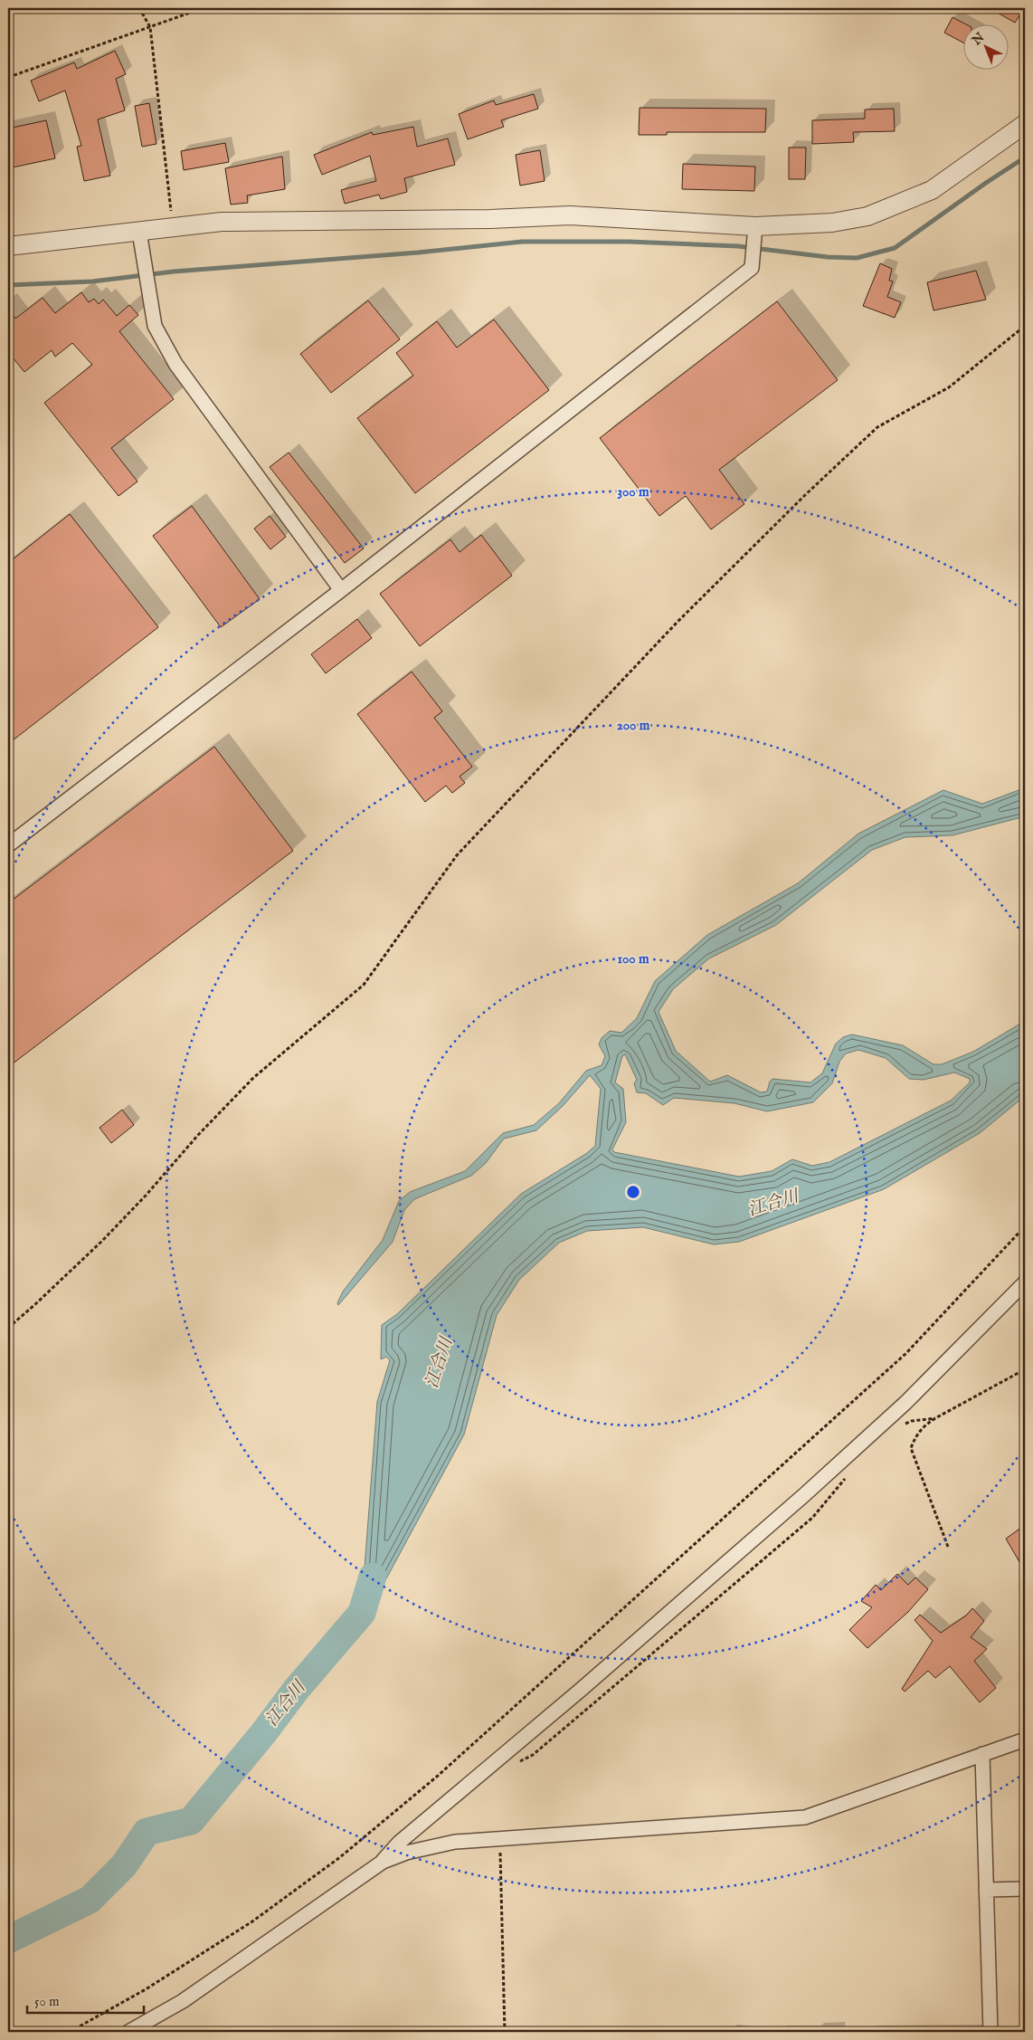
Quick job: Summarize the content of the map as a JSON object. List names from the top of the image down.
{
  "water": ["江合川"],
  "scale_bar": "50 m",
  "north": "top left",
  "rings": ["300 m", "200 m", "100 m"]
}
